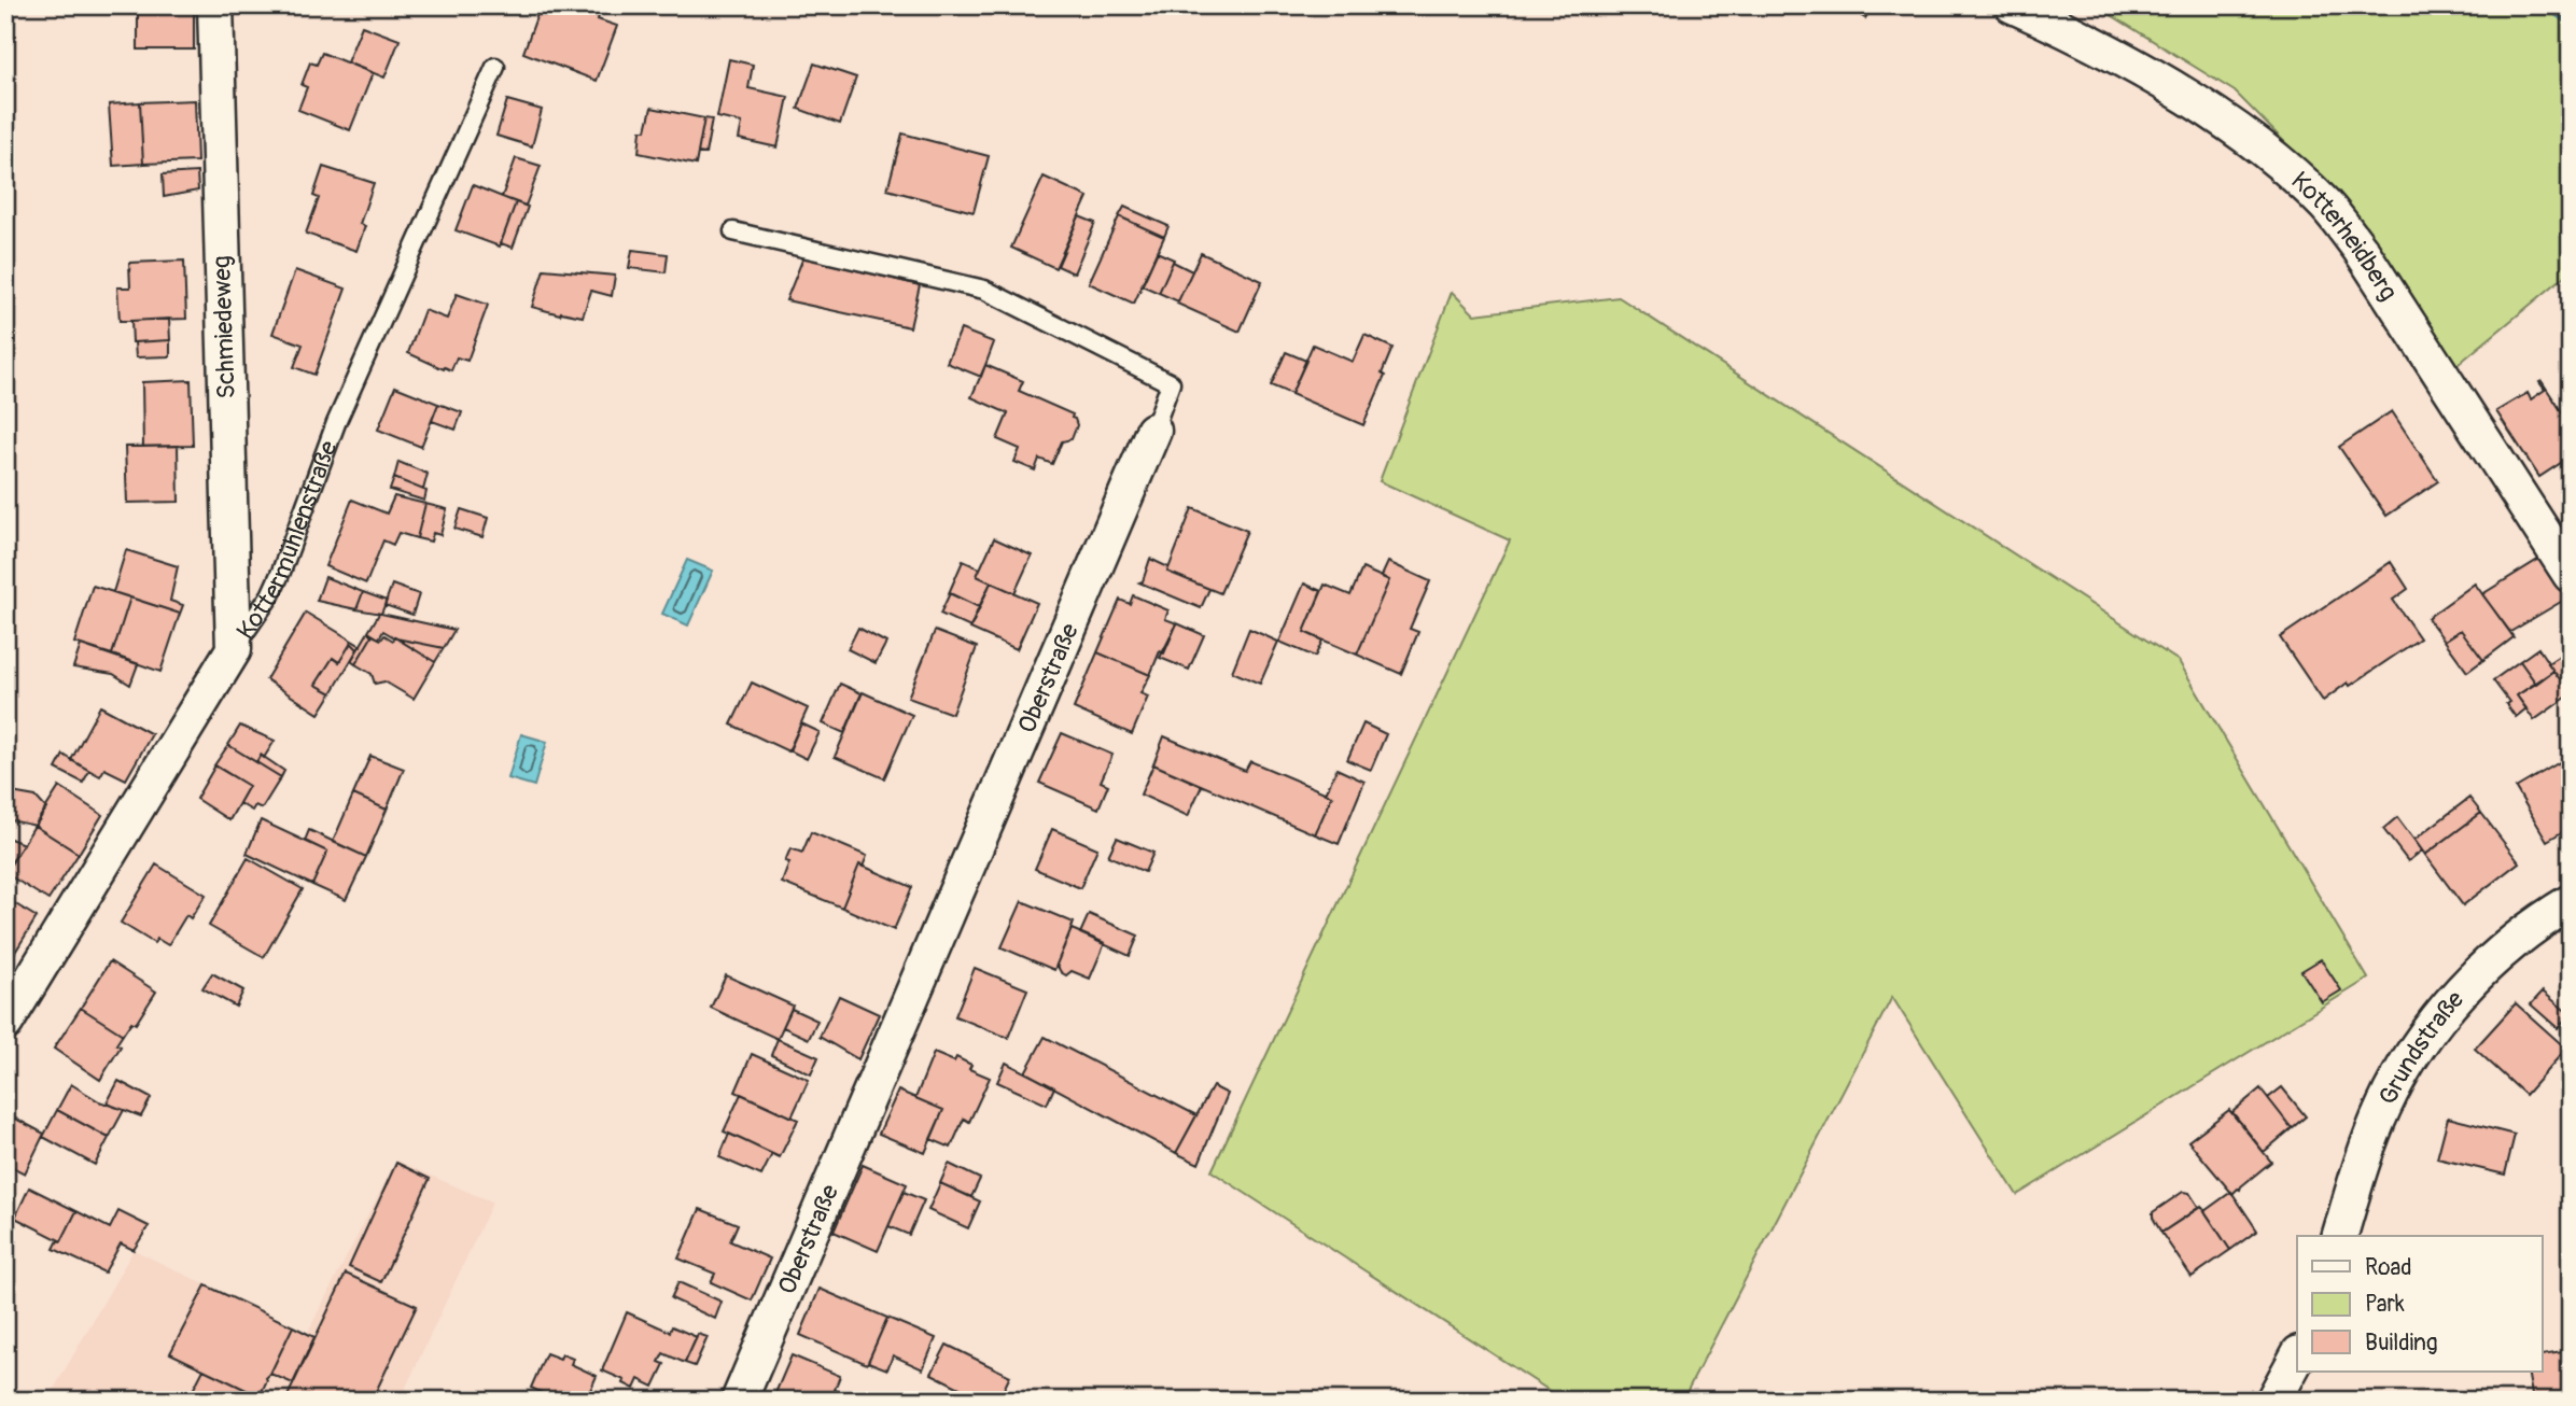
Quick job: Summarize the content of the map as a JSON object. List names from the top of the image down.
{
  "streets": {
    "street": [
      "Kotterheidberg",
      "Schmiedeweg",
      "Kottermühlenstraße",
      "Oberstraße",
      "Grundstraße"
    ]
  },
  "crossings": [
    ["Schmiedeweg", "Kottermühlenstraße"]
  ],
  "legend": ["Road", "Park", "Building"]
}
